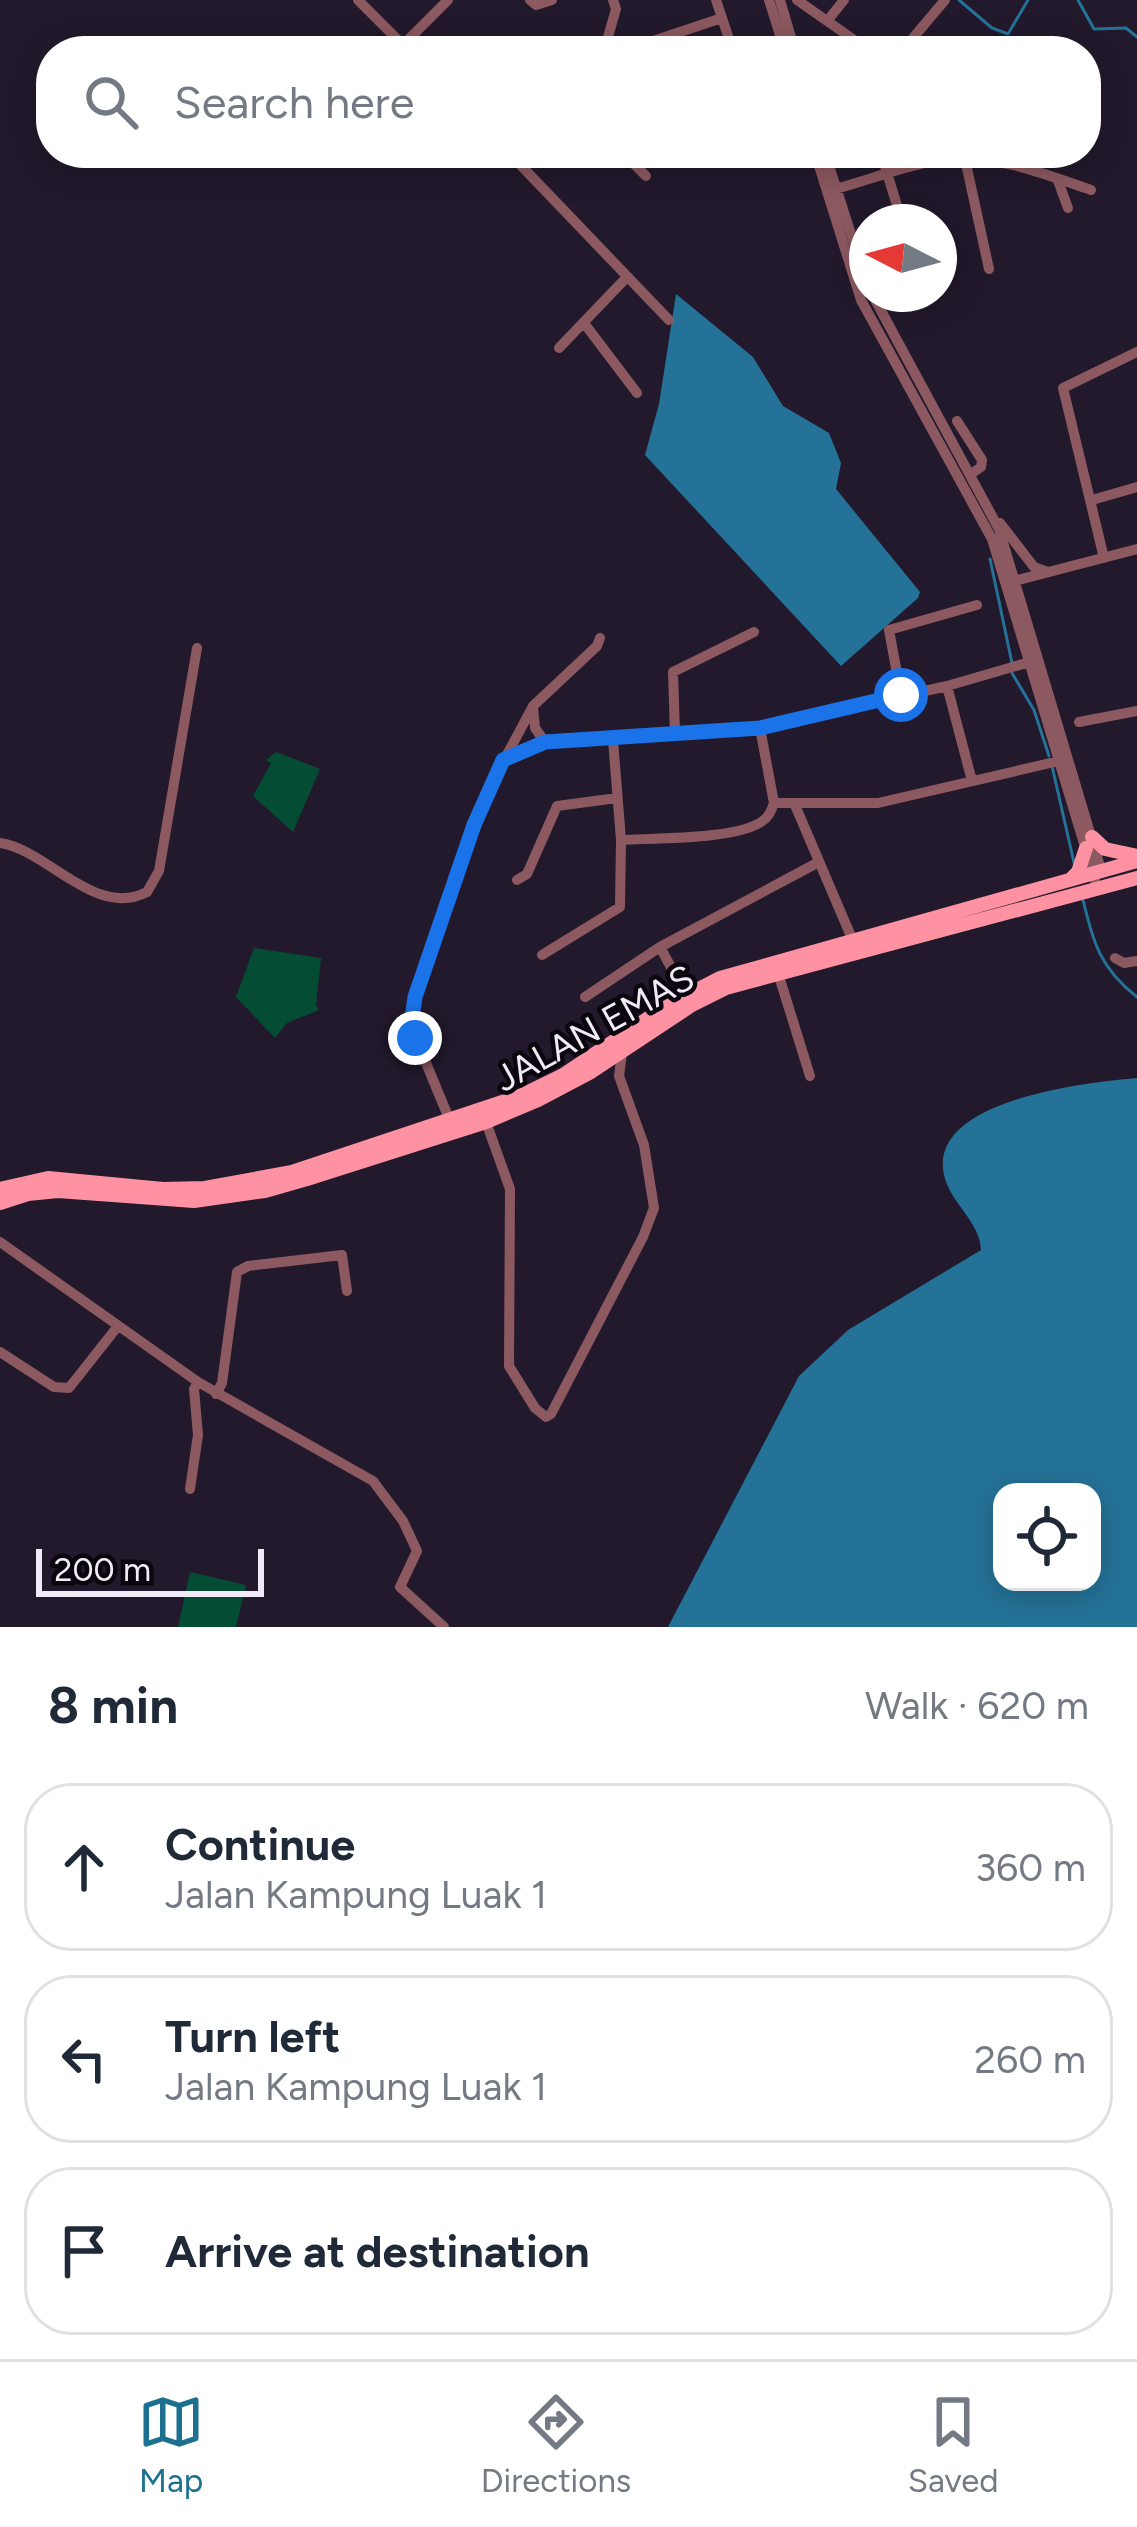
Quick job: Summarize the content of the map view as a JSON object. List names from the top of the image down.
{
  "streets": {
    "main road": ["JALAN EMAS"]
  },
  "scale_bar": "200 m",
  "north": "left",
  "page": {
    "search": "Search here",
    "scale": "200 m",
    "heading": ["8 min", "Walk · 620 m"],
    "list": [
      ["Continue", "Jalan Kampung Luak 1", "360 m"],
      ["Turn left", "Jalan Kampung Luak 1", "260 m"],
      "Arrive at destination"
    ],
    "nav": ["Map", "Directions", "Saved"]
  }
}
